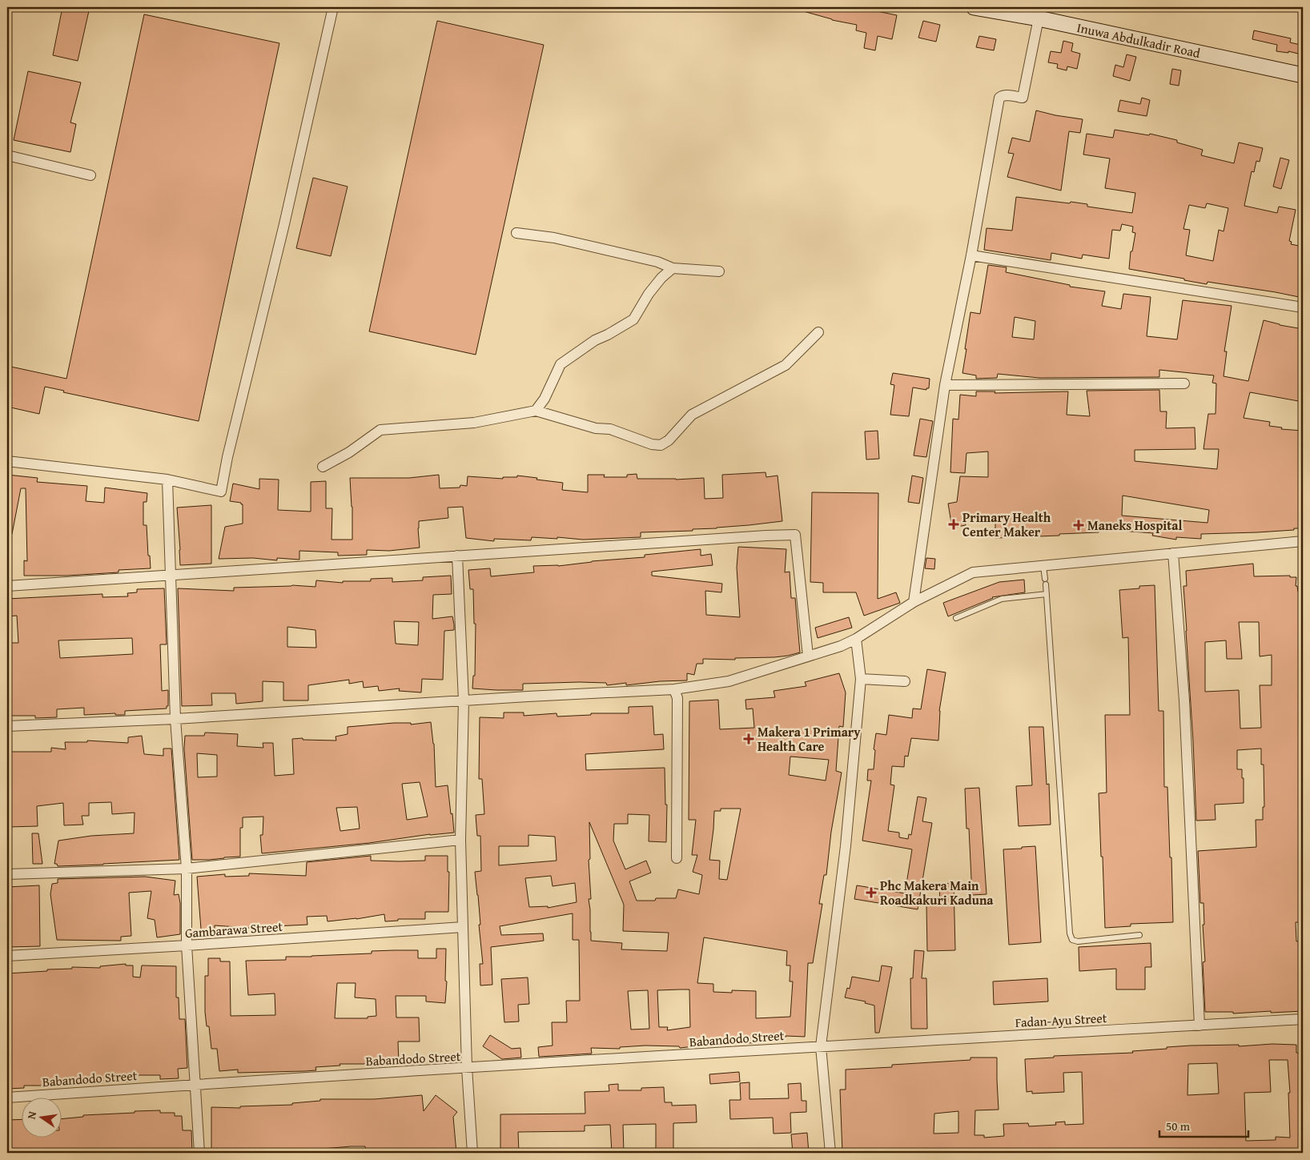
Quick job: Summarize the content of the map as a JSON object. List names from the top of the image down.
{
  "streets": {
    "main road": ["Inuwa Abdulkadir Road"],
    "street": ["Gambarawa Street", "Fadan-Ayu Street", "Babandodo Street"]
  },
  "crossings": [
    ["Fadan-Ayu Street", "Babandodo Street"]
  ],
  "places": {
    "health": [
      "Primary Health Center Maker",
      "Maneks Hospital",
      "Makera 1 Primary Health Care",
      "Phc Makera Main Roadkakuri Kaduna"
    ]
  },
  "scale_bar": "50 m",
  "north": "left"
}
